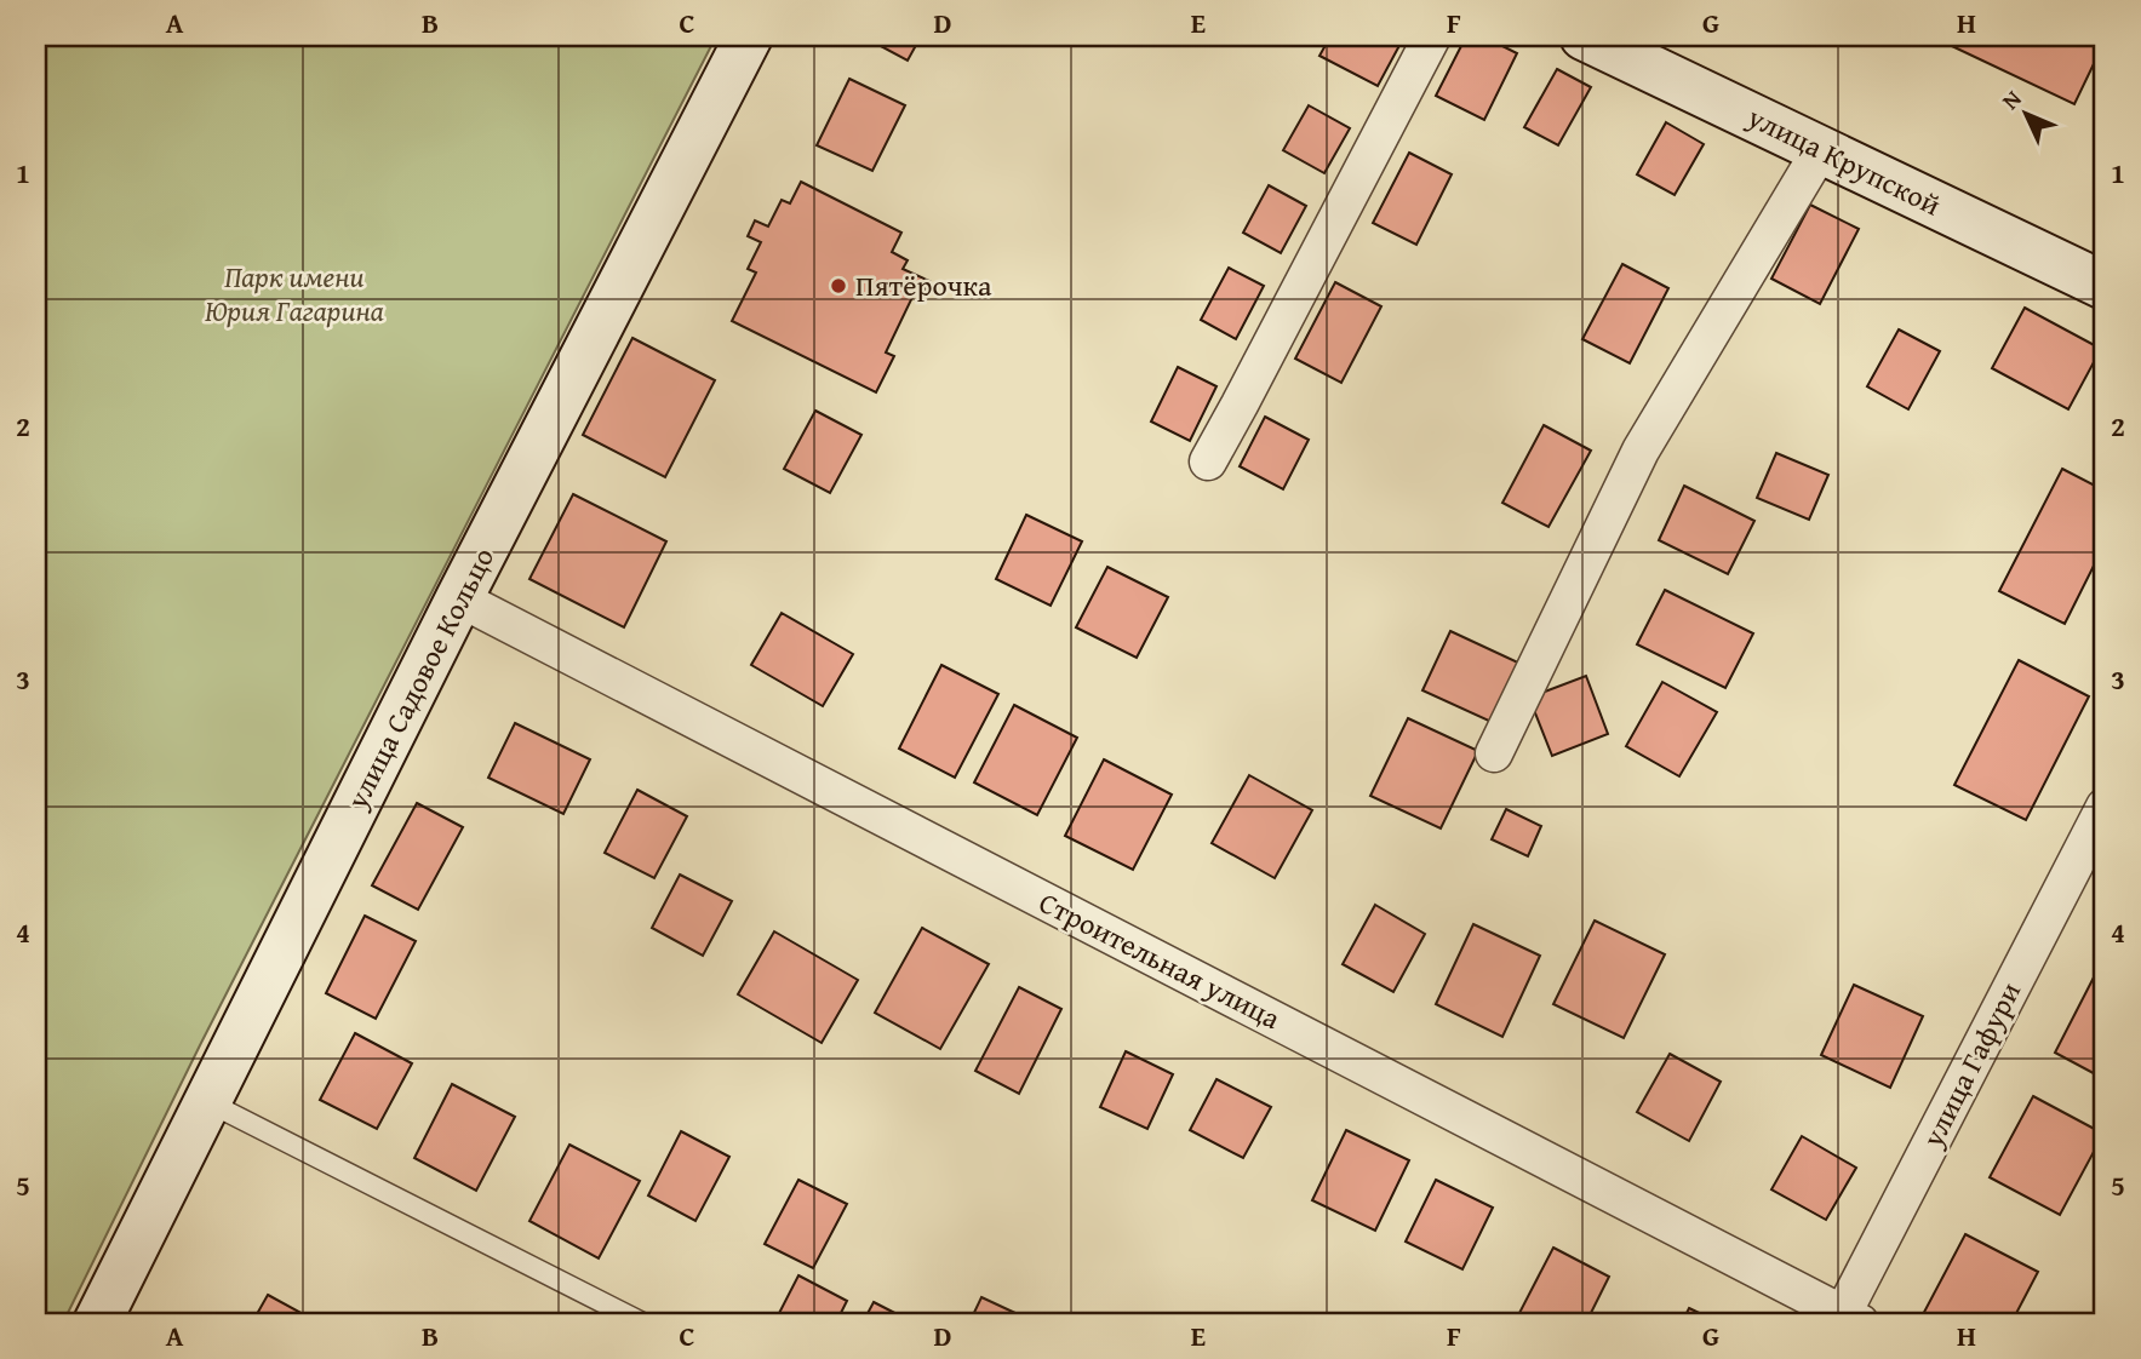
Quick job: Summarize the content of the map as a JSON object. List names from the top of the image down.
{
  "streets": {
    "main road": ["улица Крупской", "улица Садовое Кольцо"],
    "street": ["Строительная улица", "улица Гафури"]
  },
  "crossings": [
    ["улица Садовое Кольцо", "Строительная улица"],
    ["Строительная улица", "улица Гафури"]
  ],
  "parks": ["Парк имени Юрия Гагарина"],
  "places": ["Пятёрочка"],
  "north": "top left",
  "grid": {
    "columns": [
      "A",
      "B",
      "C",
      "D",
      "E",
      "F",
      "G",
      "H"
    ],
    "rows": [
      "1",
      "2",
      "3",
      "4",
      "5"
    ]
  }
}
